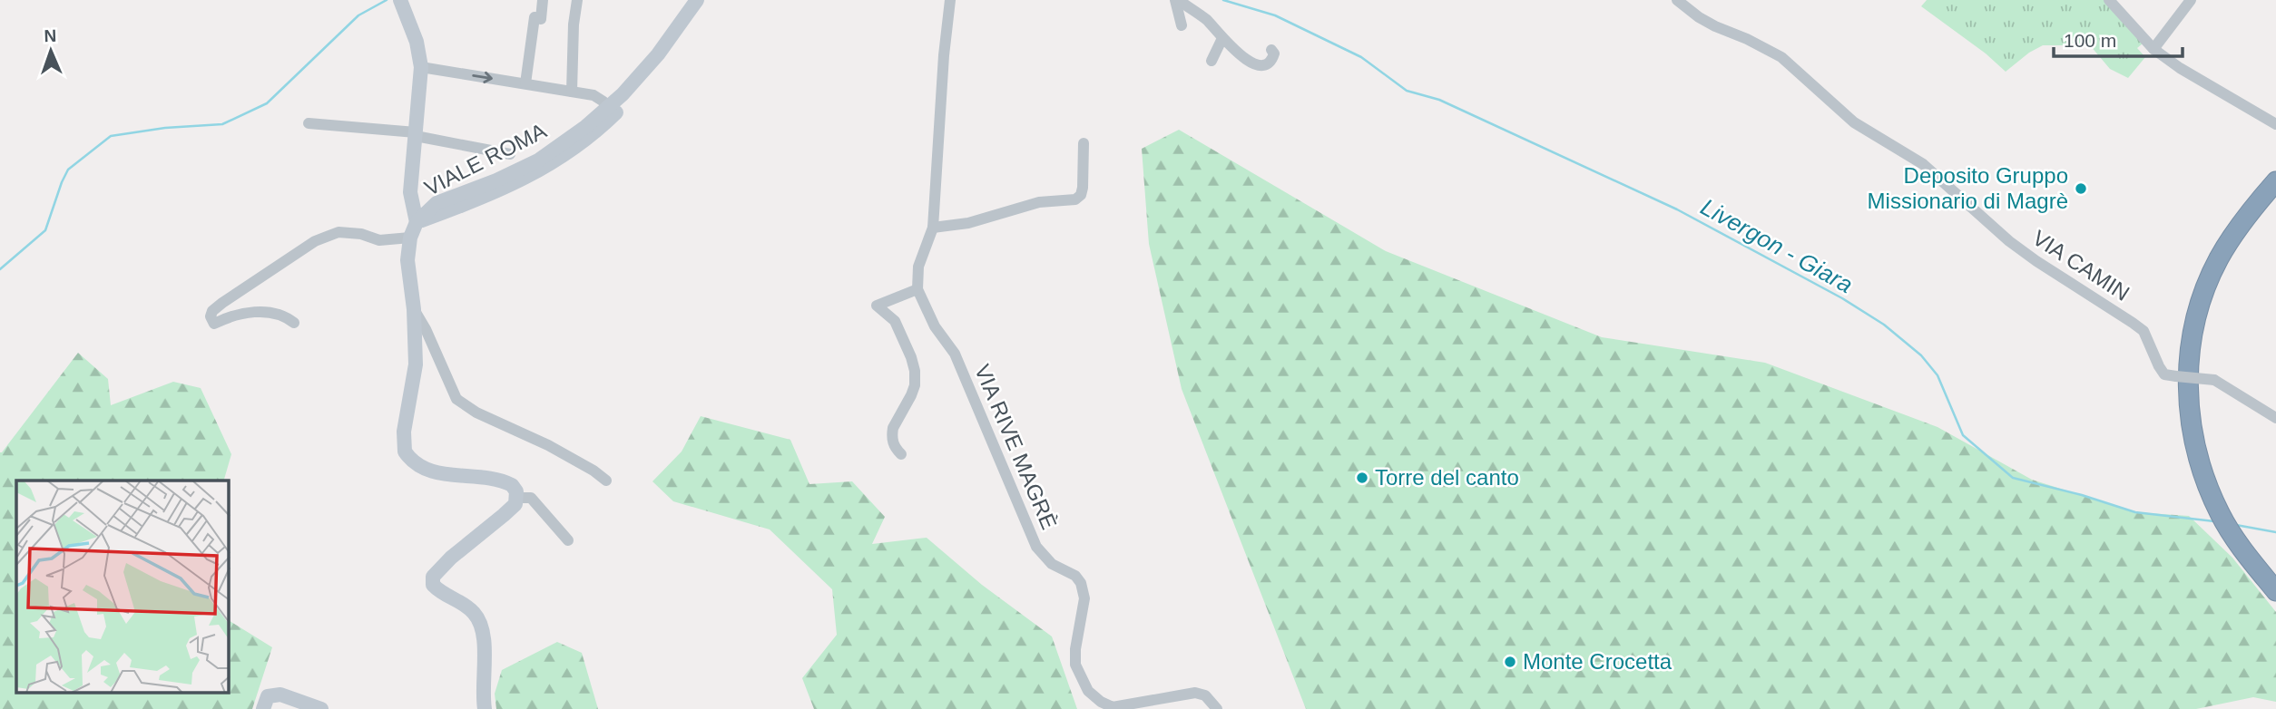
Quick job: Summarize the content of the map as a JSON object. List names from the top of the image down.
{
  "streets": {
    "main road": ["VIALE ROMA"],
    "street": ["VIA CAMIN", "VIA RIVE MAGRÈ"]
  },
  "water": ["Livergon - Giara"],
  "places": ["Deposito Gruppo Missionario di Magrè", "Torre del canto", "Monte Crocetta"],
  "scale_bar": "100 m",
  "north": "top"
}
